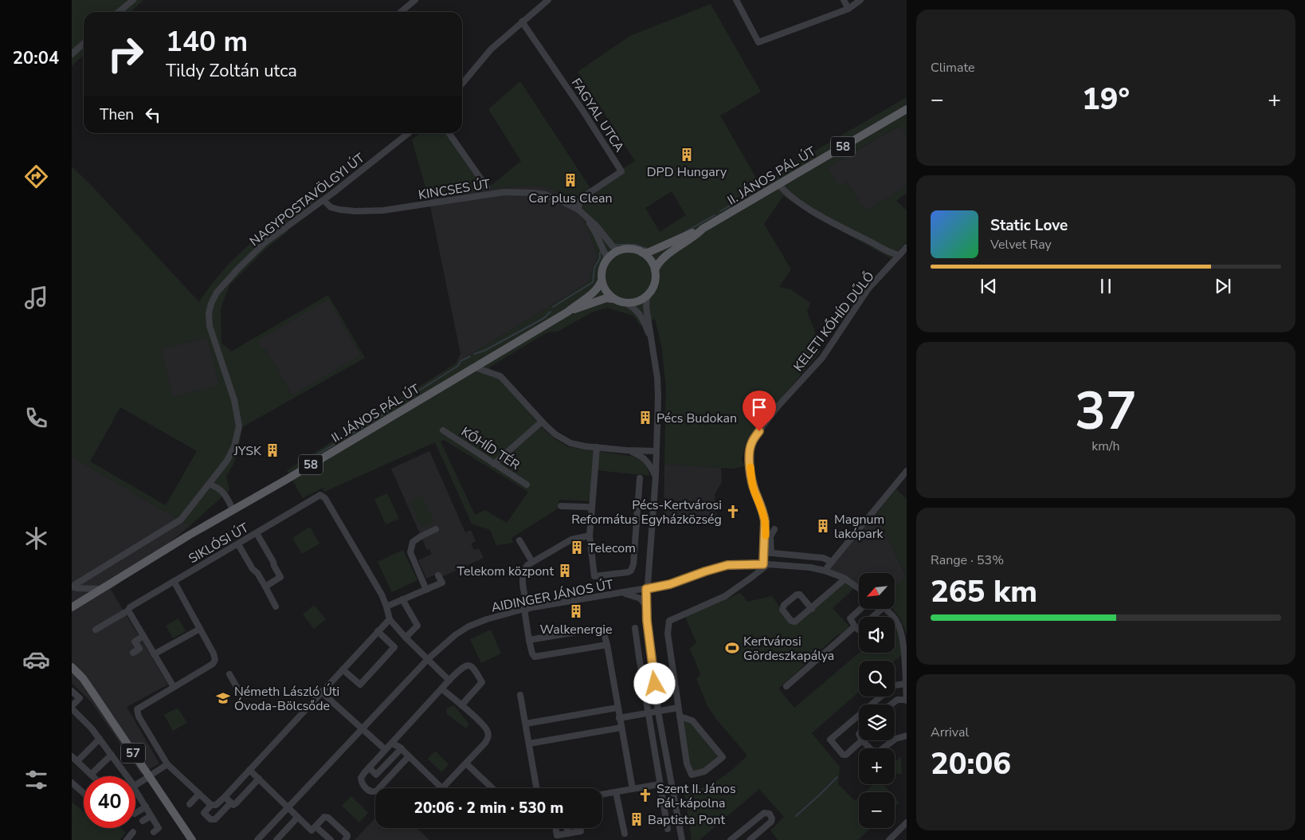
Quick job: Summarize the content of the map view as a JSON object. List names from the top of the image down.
{
  "streets": {
    "main road": ["58", "II. JÁNOS PÁL ÚT", "57"],
    "street": [
      "FAGYAL UTCA",
      "KINCSES ÚT",
      "NAGYPOSTAVÖLGYI ÚT",
      "KELETI KŐHÍD DŰLŐ",
      "KŐHÍD TÉR",
      "SIKLÓSI ÚT",
      "AIDINGER JÁNOS ÚT"
    ]
  },
  "crossings": [
    ["FAGYAL UTCA", "KINCSES ÚT"],
    ["58", "II. JÁNOS PÁL ÚT"],
    ["KINCSES ÚT", "NAGYPOSTAVÖLGYI ÚT"],
    ["KELETI KŐHÍD DŰLŐ", "AIDINGER JÁNOS ÚT"]
  ],
  "places": {
    "building": [
      "DPD Hungary",
      "Car plus Clean",
      "Pécs Budokan",
      "JYSK",
      "Magnum lakópark",
      "Telecom",
      "Telekom központ",
      "Walkenergie",
      "Baptista Pont"
    ],
    "church": ["Pécs-Kertvárosi Református Egyházközség", "Szent II. János Pál-kápolna"],
    "sports": ["Kertvárosi Gördeszkapálya"],
    "school or university": ["Németh László Úti Óvoda-Bölcsőde"]
  },
  "north": "bottom left",
  "page": {
    "tabs": "20:04",
    "tile": [
      "Climate",
      ["37", "km/h"],
      ["Range · 53%", "265 km"],
      ["Arrival", "20:06"]
    ],
    "turn": ["140 m", "Tildy Zoltán utca"],
    "heat": ["−", "19°", "+"],
    "then": "Then",
    "song": ["Static Love", "Velvet Ray"],
    "map_buttons": ["+", "−"],
    "limit": "40",
    "trip": "20:06 · 2 min · 530 m"
  }
}
